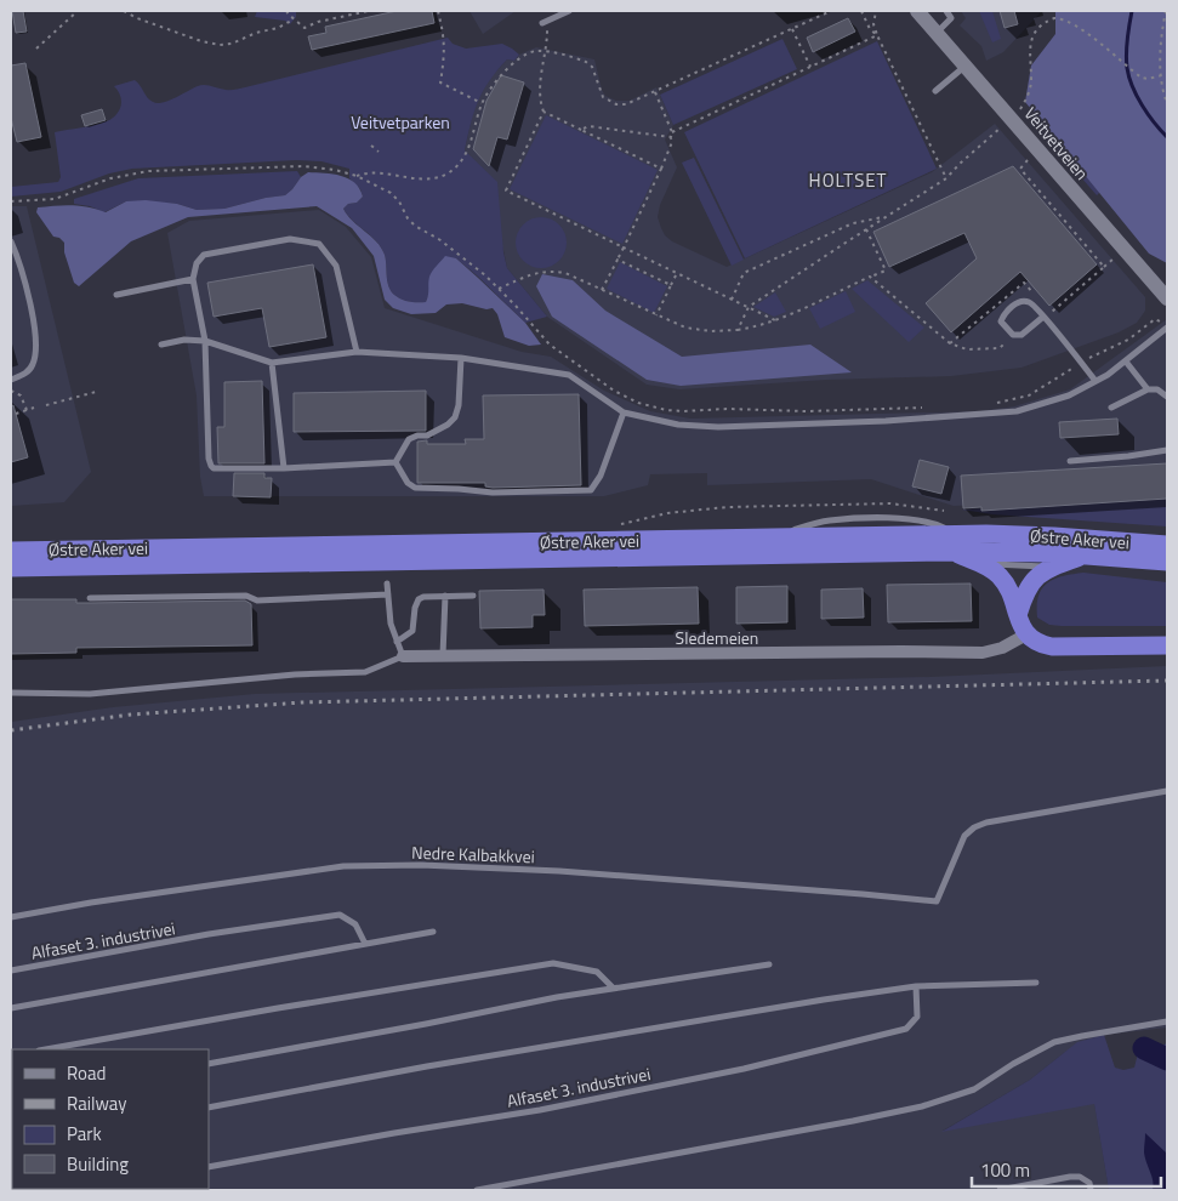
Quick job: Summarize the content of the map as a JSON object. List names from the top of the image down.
{
  "streets": {
    "highway": ["Østre Aker vei"],
    "street": ["Veitvetveien", "Sledemeien"],
    "lane": ["Nedre Kalbakkvei", "Alfaset 3. industrivei"]
  },
  "districts": ["HOLTSET"],
  "parks": ["Veitvetparken"],
  "legend": [
    "Road",
    "Railway",
    "Park",
    "Building"
  ],
  "scale_bar": "100 m"
}
